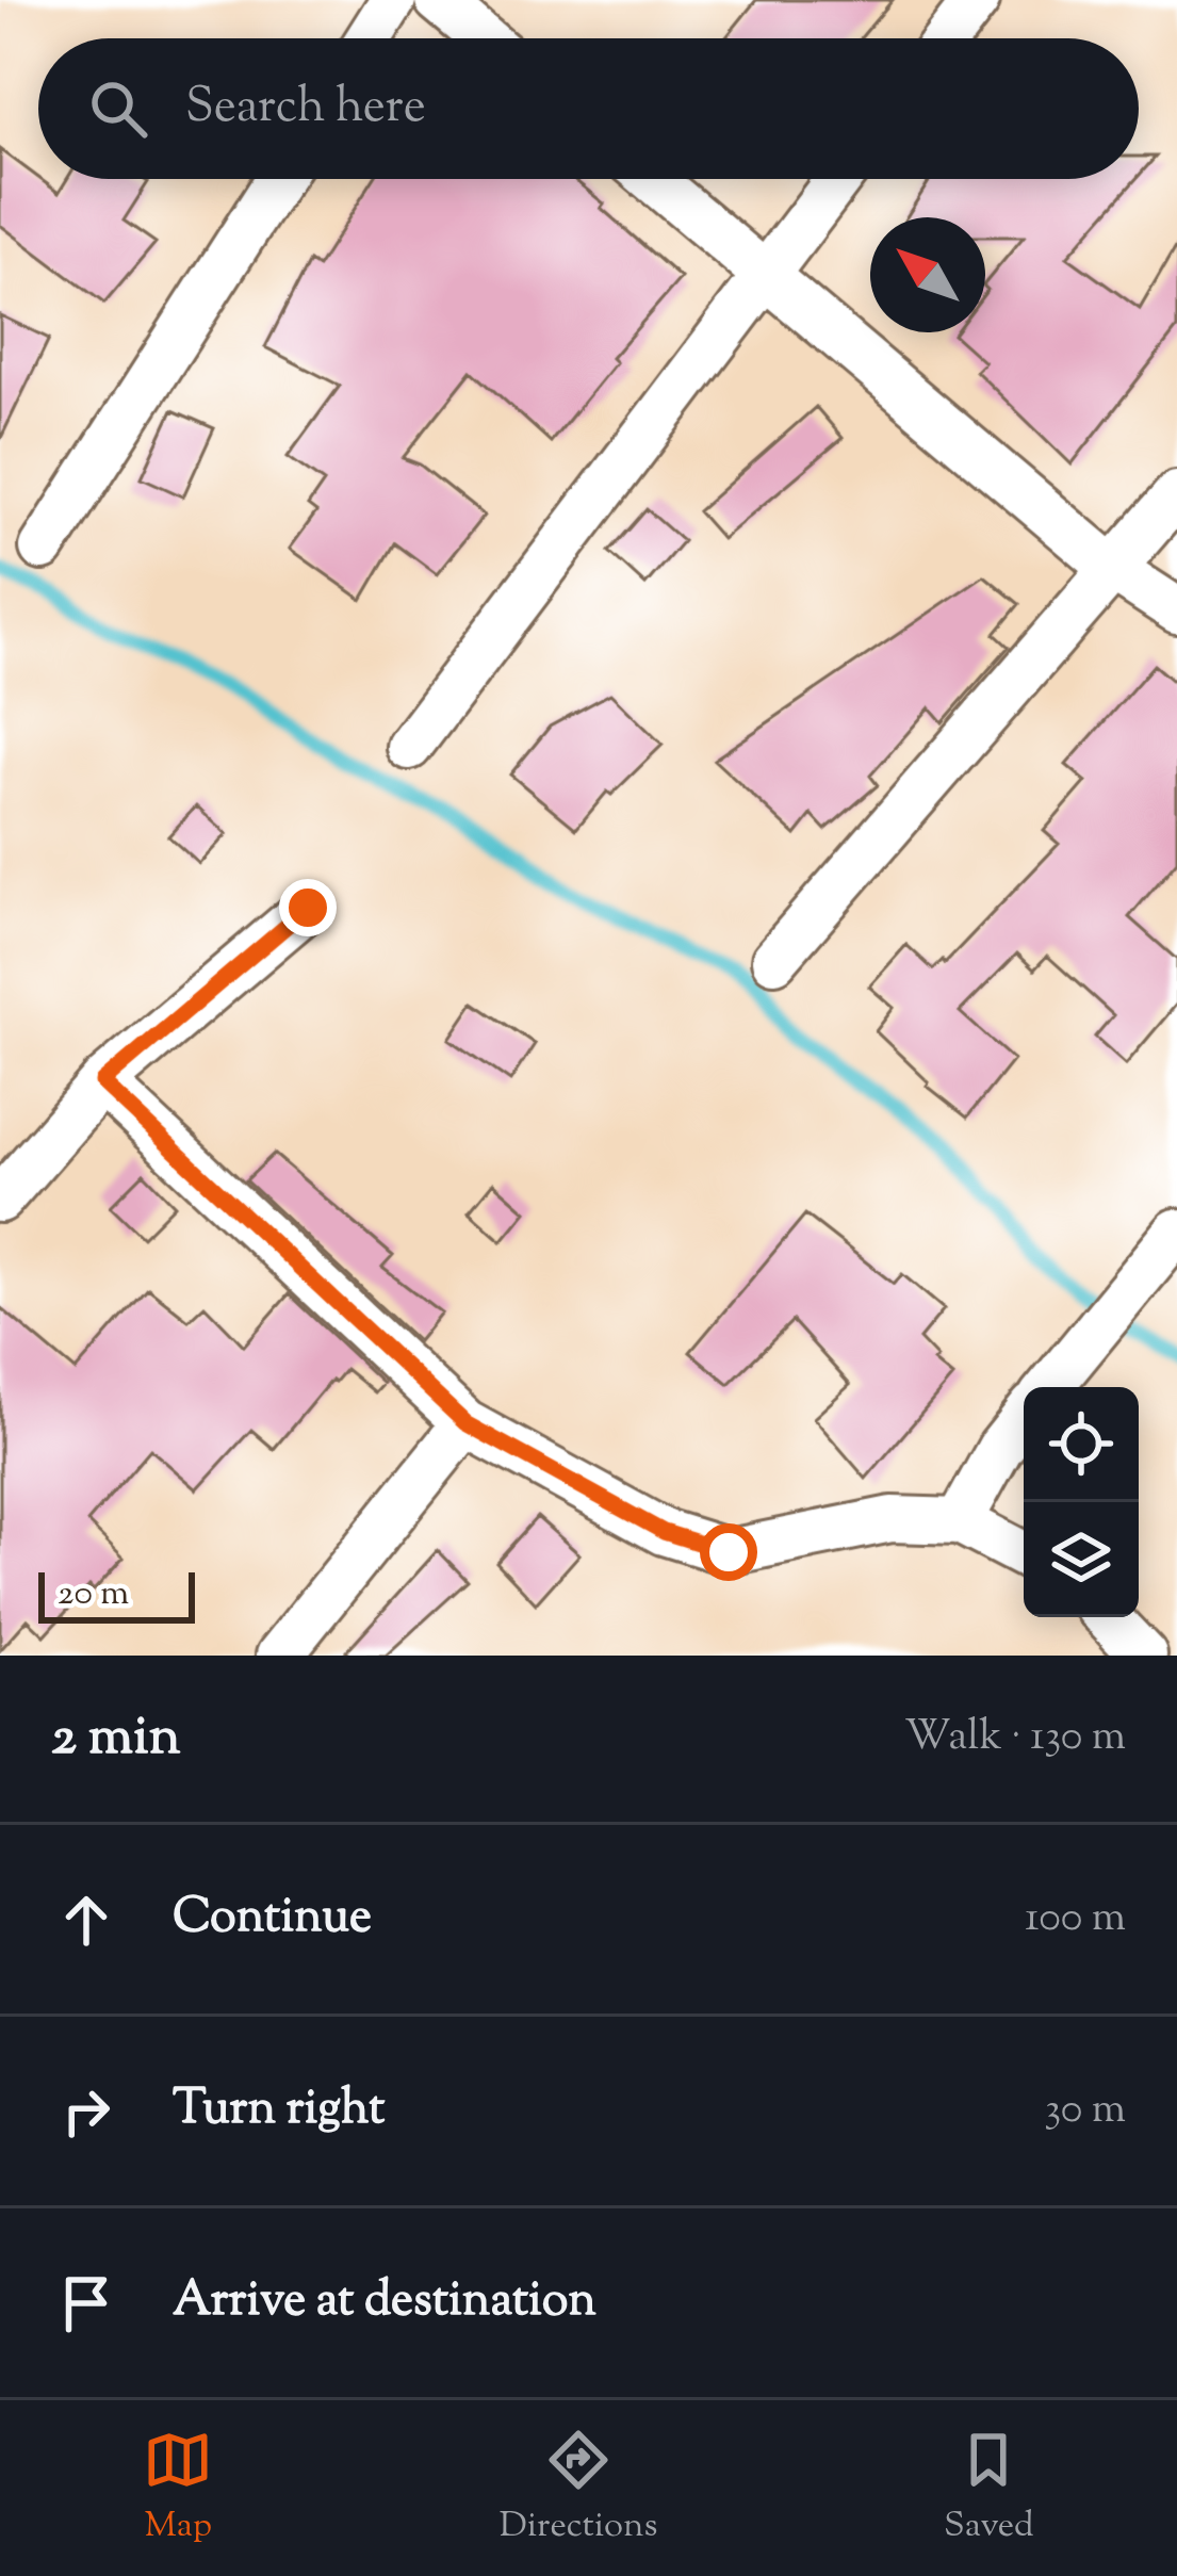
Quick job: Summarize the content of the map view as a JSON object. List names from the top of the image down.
{
  "scale_bar": "20 m",
  "north": "top left",
  "page": {
    "search": "Search here",
    "scale": "20 m",
    "heading": ["2 min", "Walk · 130 m"],
    "list": [
      ["Continue", "100 m"],
      ["Turn right", "30 m"],
      "Arrive at destination"
    ],
    "nav": ["Map", "Directions", "Saved"]
  }
}
